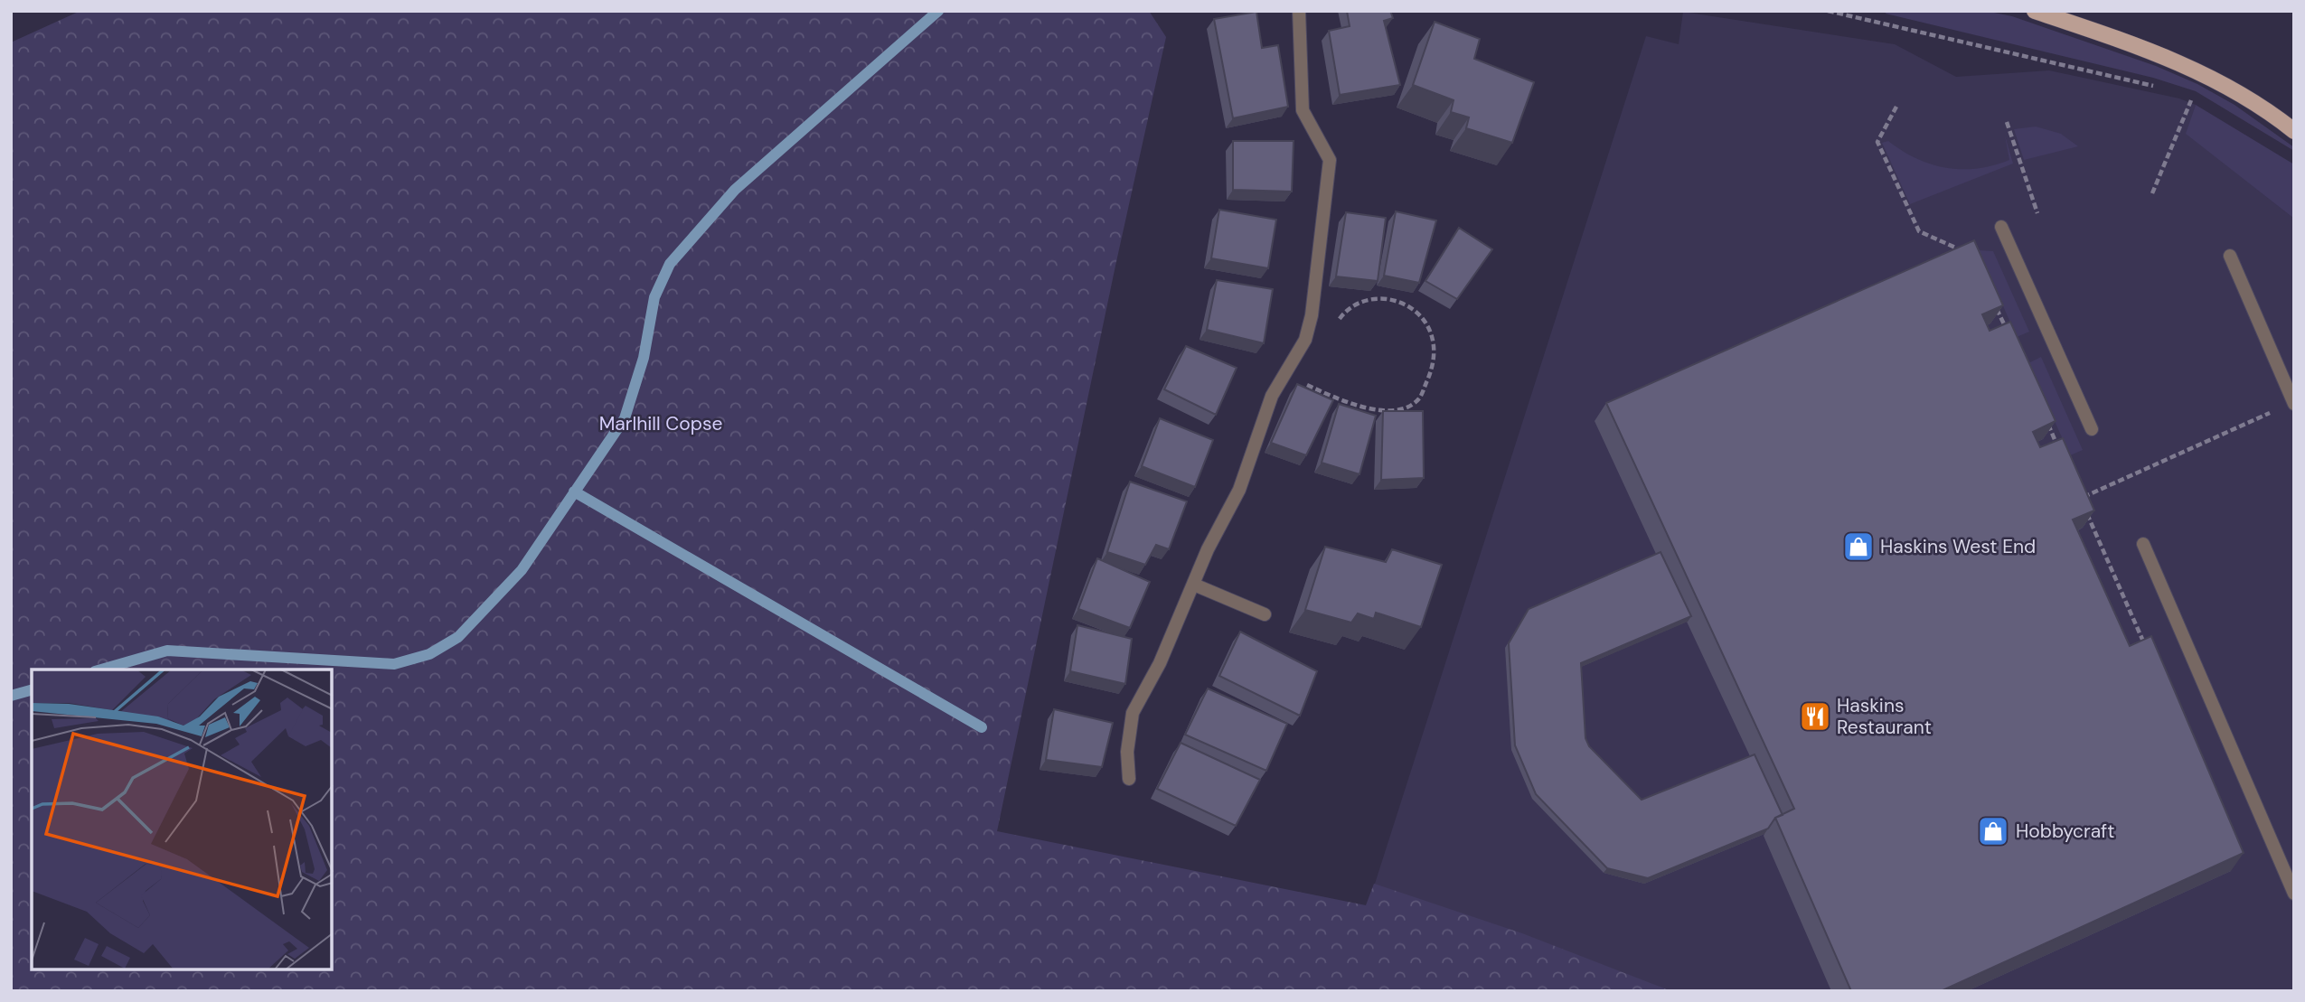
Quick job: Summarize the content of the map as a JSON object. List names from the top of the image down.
{
  "parks": ["Marlhill Copse"],
  "places": {
    "shop": ["Haskins West End", "Hobbycraft"],
    "restaurant": ["Haskins Restaurant"]
  }
}
